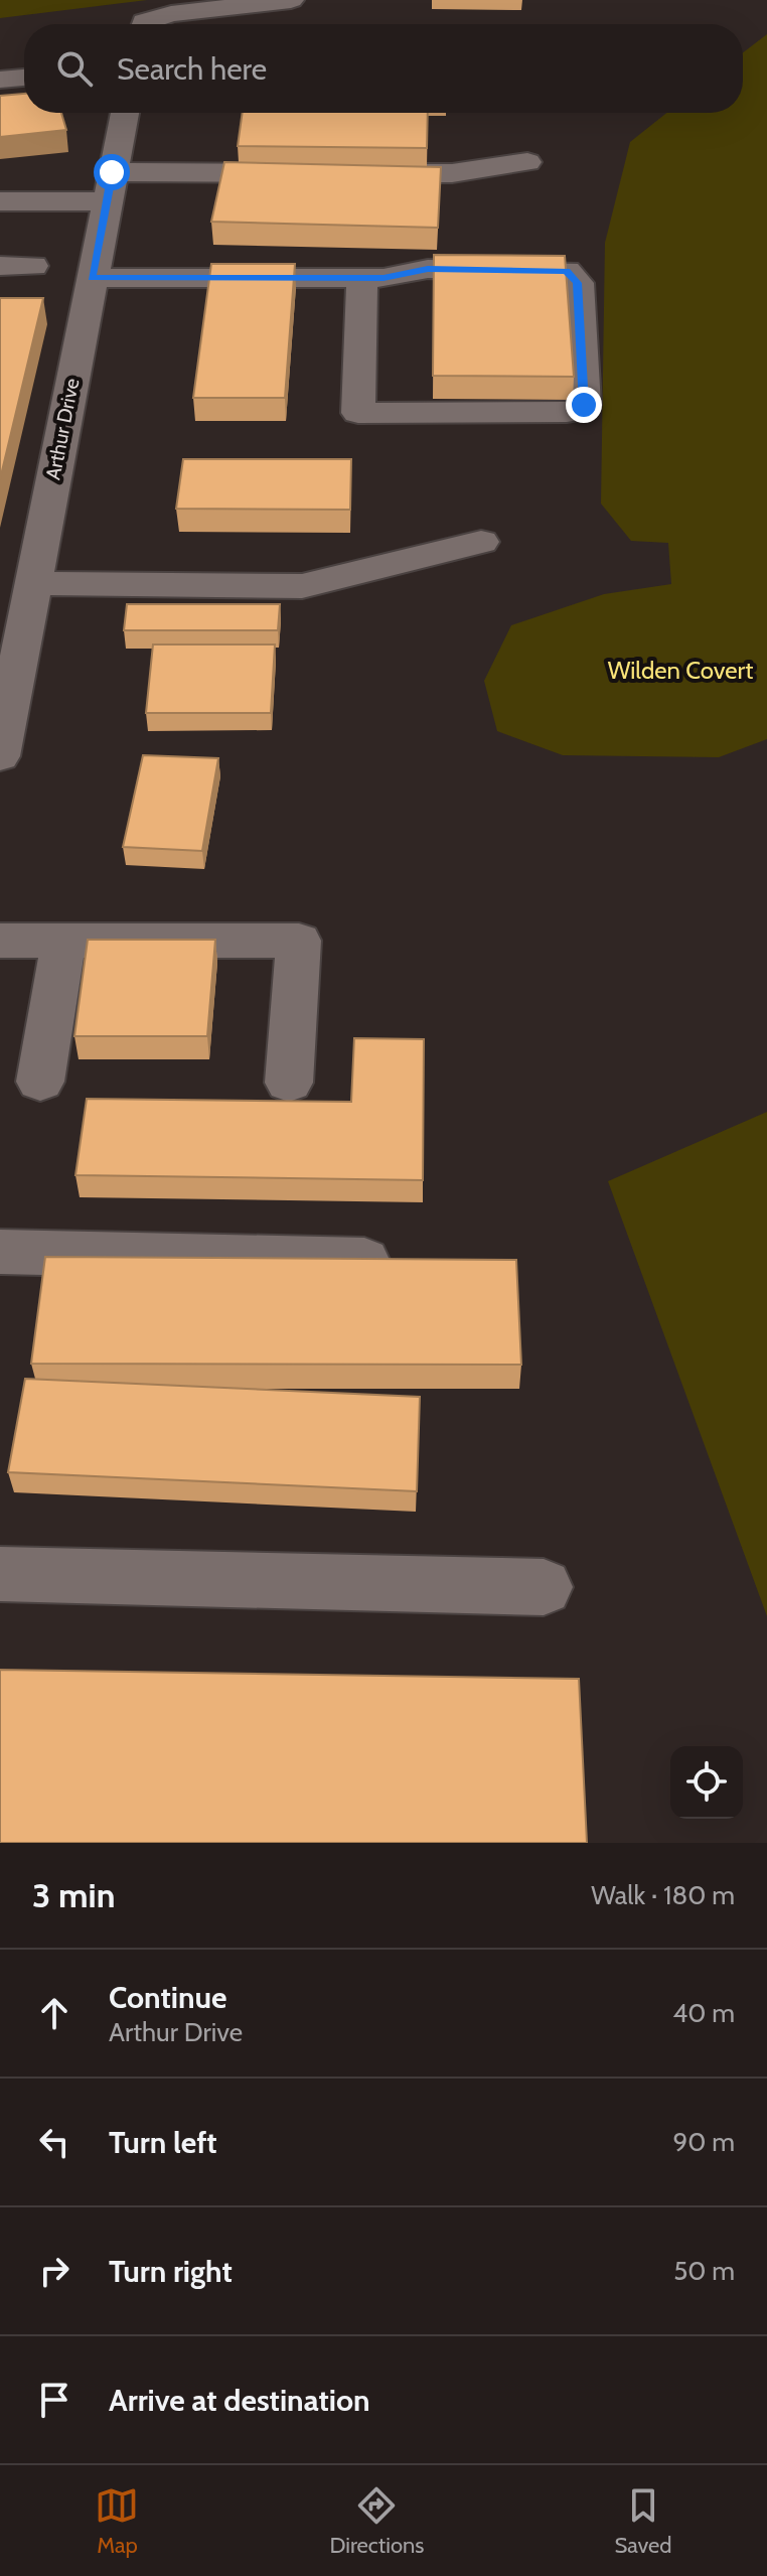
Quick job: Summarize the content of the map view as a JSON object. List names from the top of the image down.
{
  "streets": {
    "street": ["Arthur Drive"]
  },
  "parks": ["Wilden Covert"],
  "page": {
    "search": "Search here",
    "heading": ["3 min", "Walk · 180 m"],
    "list": [
      ["Continue", "Arthur Drive", "40 m"],
      ["Turn left", "90 m"],
      ["Turn right", "50 m"],
      "Arrive at destination"
    ],
    "nav": ["Map", "Directions", "Saved"]
  }
}
